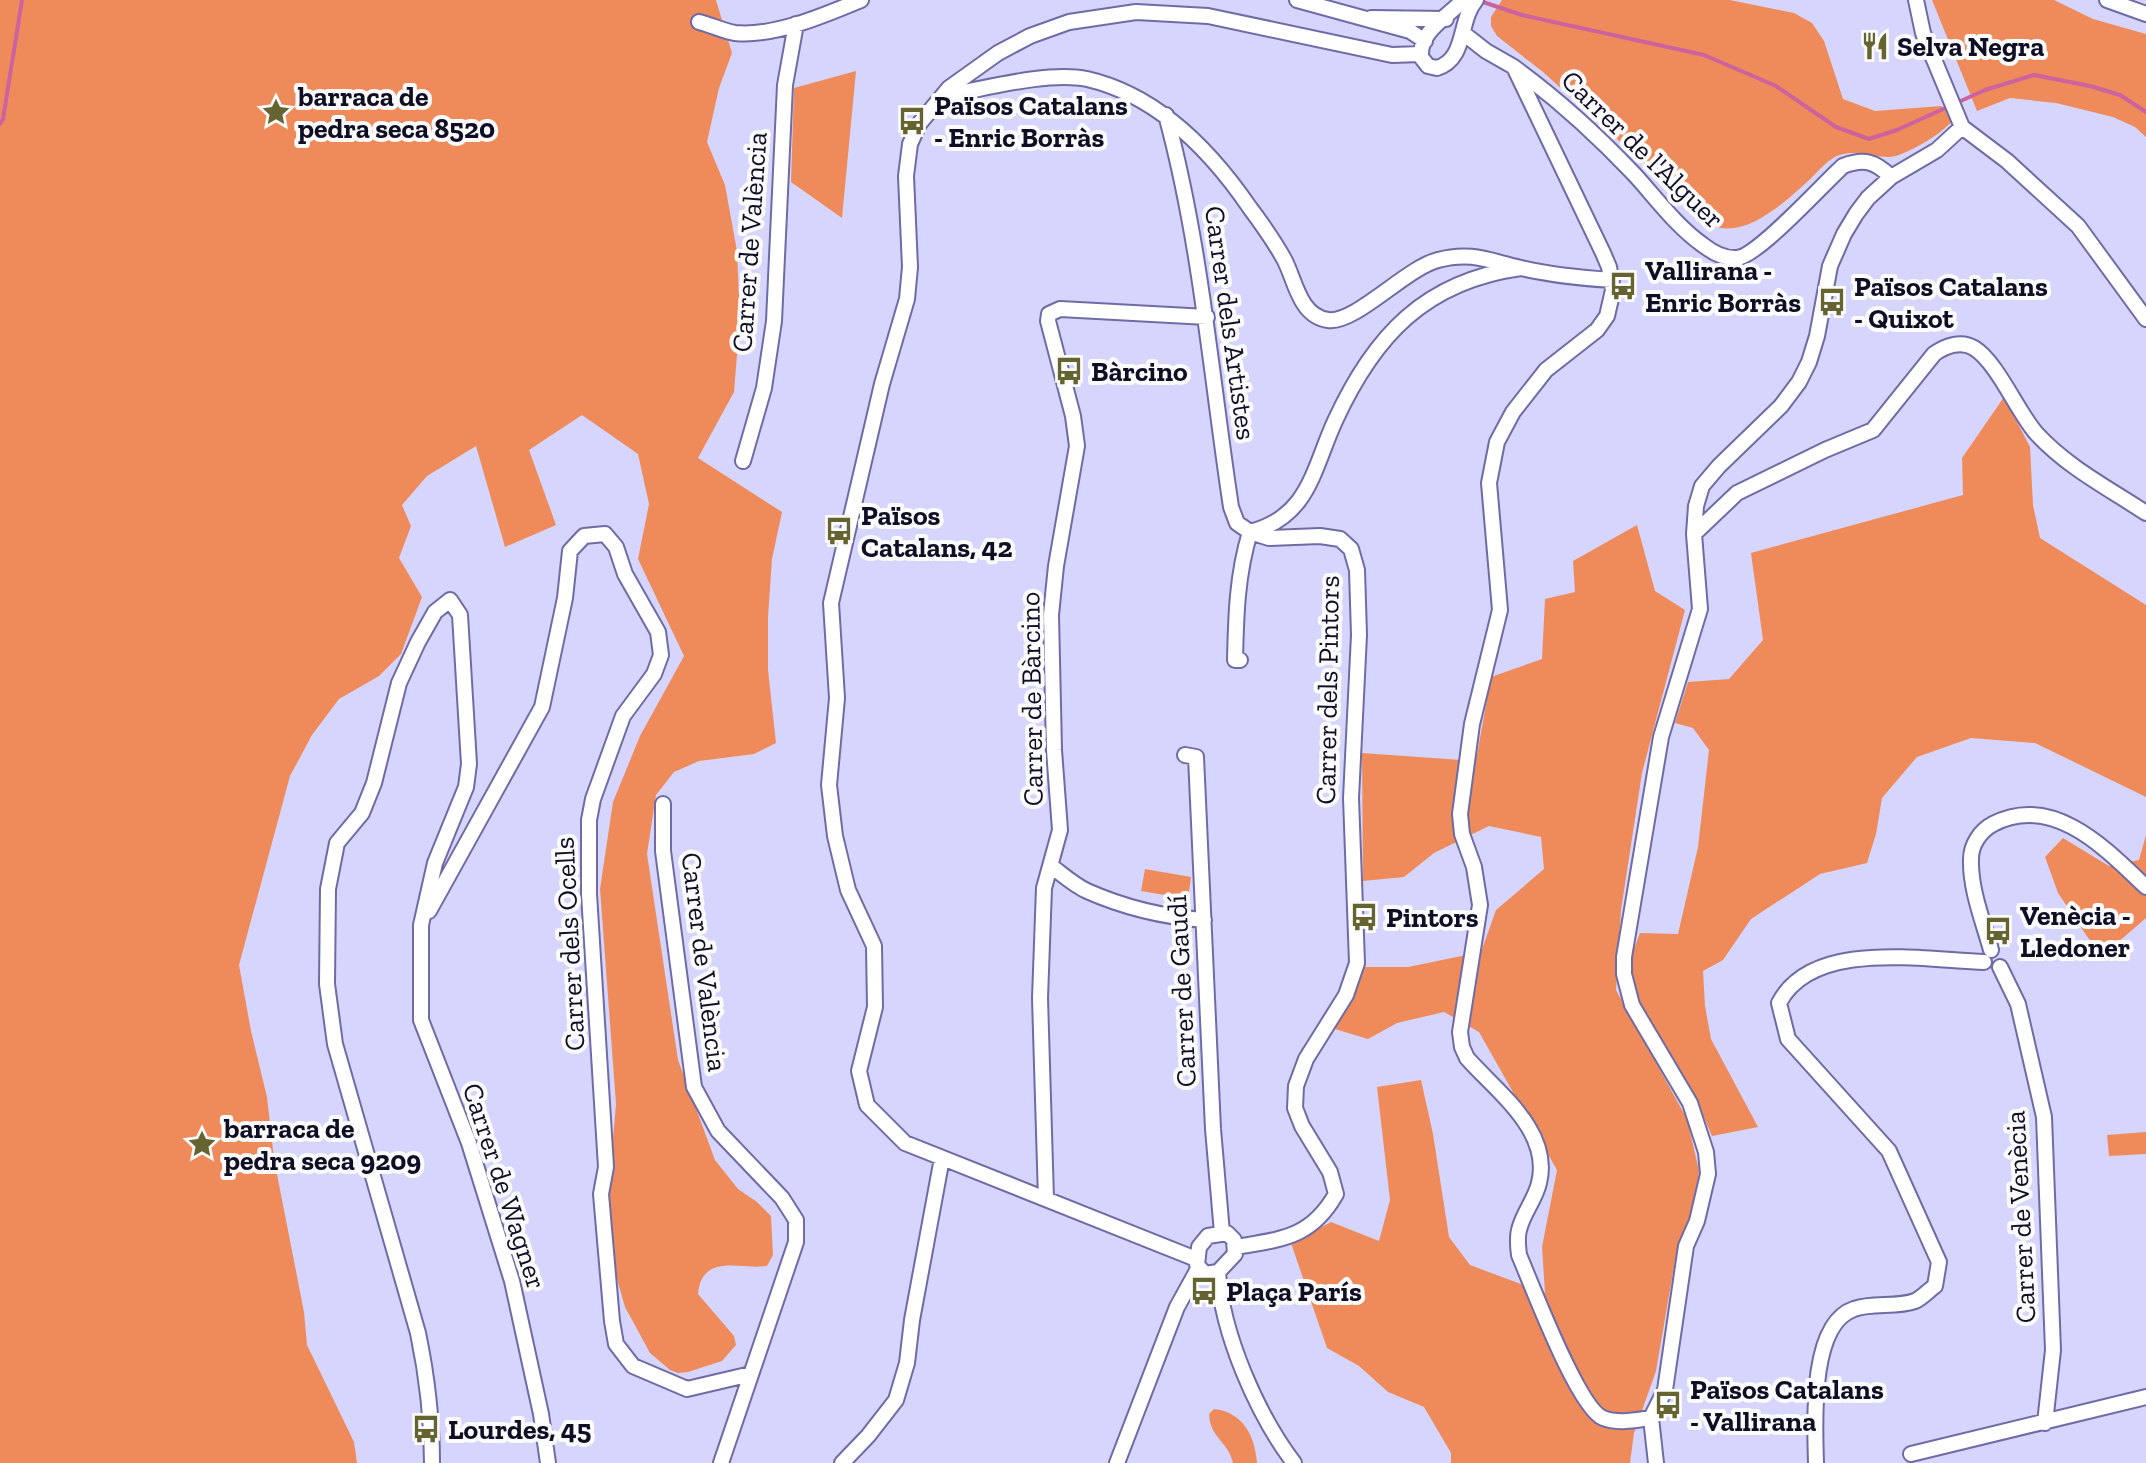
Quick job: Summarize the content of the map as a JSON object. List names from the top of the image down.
{
  "streets": {
    "street": [
      "Carrer de l'Alguer",
      "Carrer de València",
      "Carrer dels Artistes",
      "Carrer dels Pintors",
      "Carrer de Bàrcino",
      "Carrer dels Ocells",
      "Carrer de Gaudí",
      "Carrer de Wagner",
      "Carrer de Venècia"
    ]
  },
  "crossings": [
    ["Carrer de València", "Carrer dels Ocells"],
    ["Carrer dels Artistes", "Carrer dels Pintors"],
    ["Carrer dels Artistes", "Carrer de Bàrcino"],
    ["Carrer dels Pintors", "Carrer de Gaudí"],
    ["Carrer dels Ocells", "Carrer de Wagner"]
  ],
  "places": {
    "restaurant": ["Selva Negra"],
    "place": ["barraca de pedra seca 8520", "barraca de pedra seca 9209"],
    "bus stop": [
      "Països Catalans - Enric Borràs",
      "Vallirana - Enric Borràs",
      "Països Catalans - Quixot",
      "Bàrcino",
      "Països Catalans, 42",
      "Pintors",
      "Venècia - Lledoner",
      "Plaça París",
      "Països Catalans - Vallirana",
      "Lourdes, 45"
    ]
  }
}
